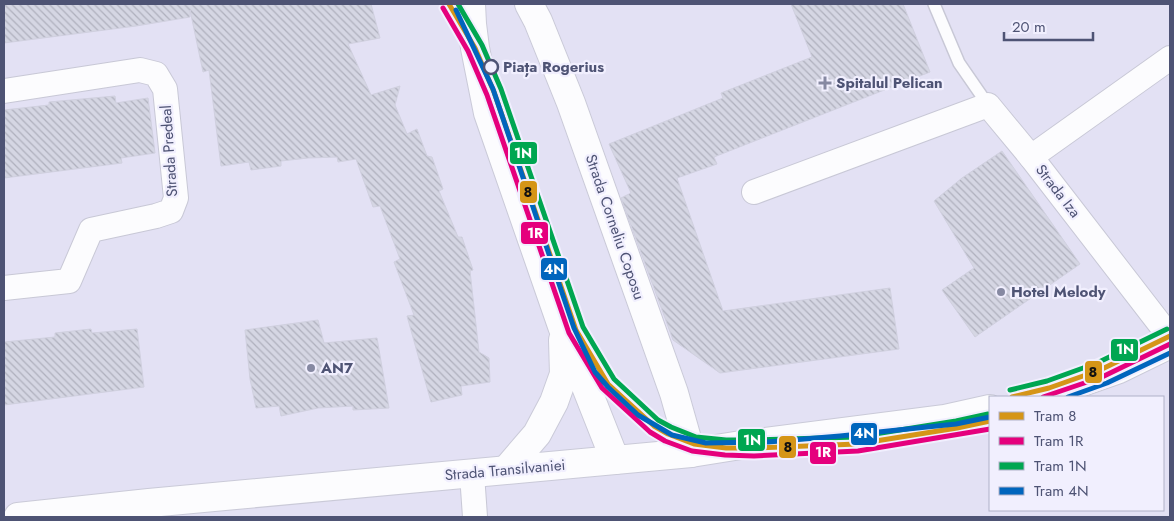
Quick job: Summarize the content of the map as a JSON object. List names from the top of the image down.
{
  "streets": {
    "main road": ["Strada Corneliu Coposu", "Strada Transilvaniei"],
    "street": ["Strada Predeal", "Strada Iza"]
  },
  "crossings": [
    ["Strada Corneliu Coposu", "Strada Transilvaniei"]
  ],
  "places": {
    "other": ["Piața Rogerius", "Hotel Melody", "AN7"],
    "health": ["Spitalul Pelican"]
  },
  "lines": [
    "tram line 8",
    "tram line 1N",
    "tram line 1R",
    "tram line 4N"
  ],
  "legend": [
    "Tram 8",
    "Tram 1R",
    "Tram 1N",
    "Tram 4N"
  ],
  "scale_bar": "20 m"
}
